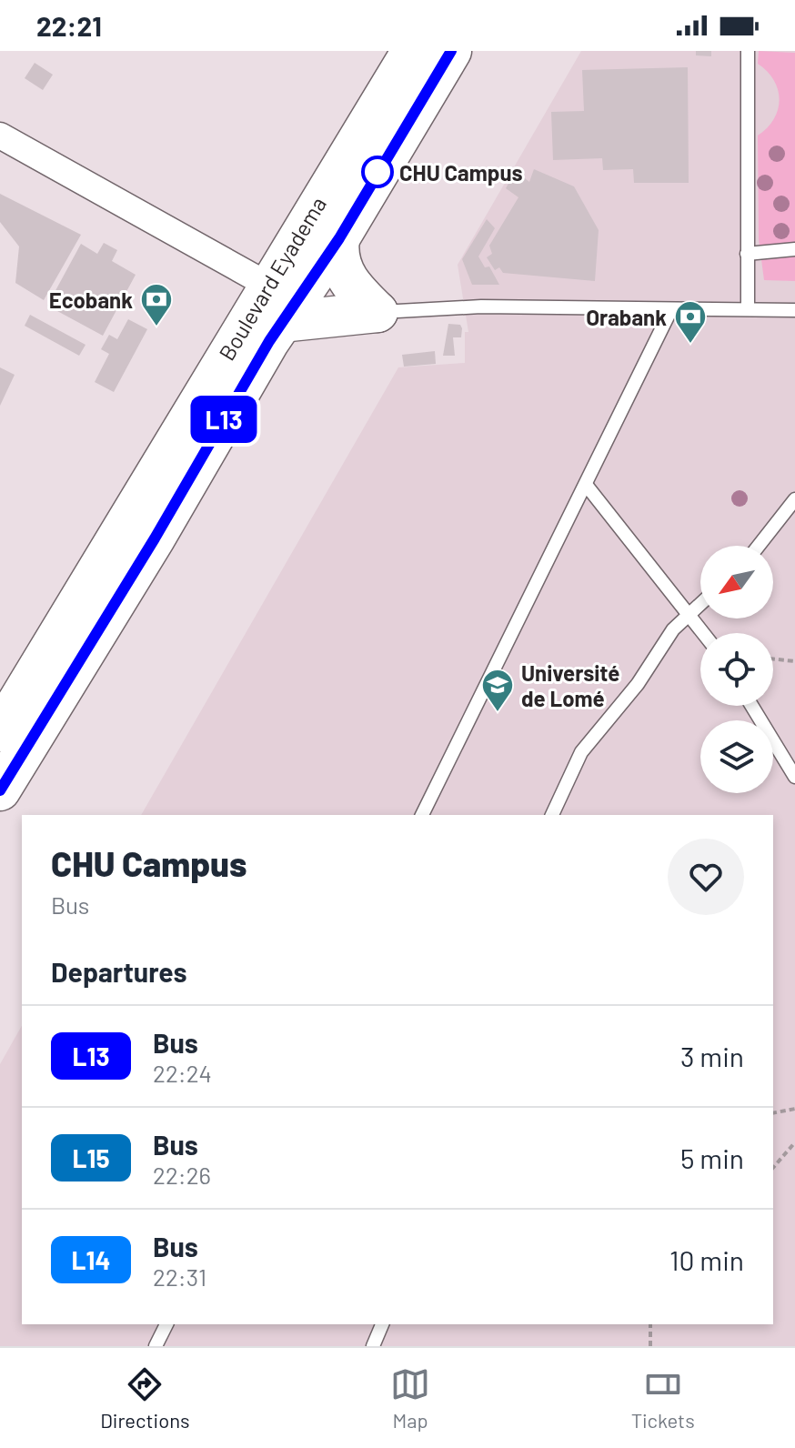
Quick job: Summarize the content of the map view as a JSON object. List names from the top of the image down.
{
  "streets": {
    "highway": ["Boulevard Eyadema"]
  },
  "places": {
    "other": ["CHU Campus"],
    "bank": ["Ecobank", "Orabank"],
    "school or university": ["Université de Lomé"]
  },
  "lines": ["bus line L13"],
  "north": "bottom left",
  "page": {
    "status": "22:21",
    "on_map": "L13",
    "heading": [
      ["CHU Campus", "Bus"],
      "Departures"
    ],
    "list": [
      {
        "mark": "L13",
        "name": "Bus",
        "note": "22:24",
        "value": "3 min"
      },
      {
        "mark": "L15",
        "name": "Bus",
        "note": "22:26",
        "value": "5 min"
      },
      {
        "mark": "L14",
        "name": "Bus",
        "note": "22:31",
        "value": "10 min"
      }
    ],
    "tabs": ["Directions", "Map", "Tickets"]
  }
}
